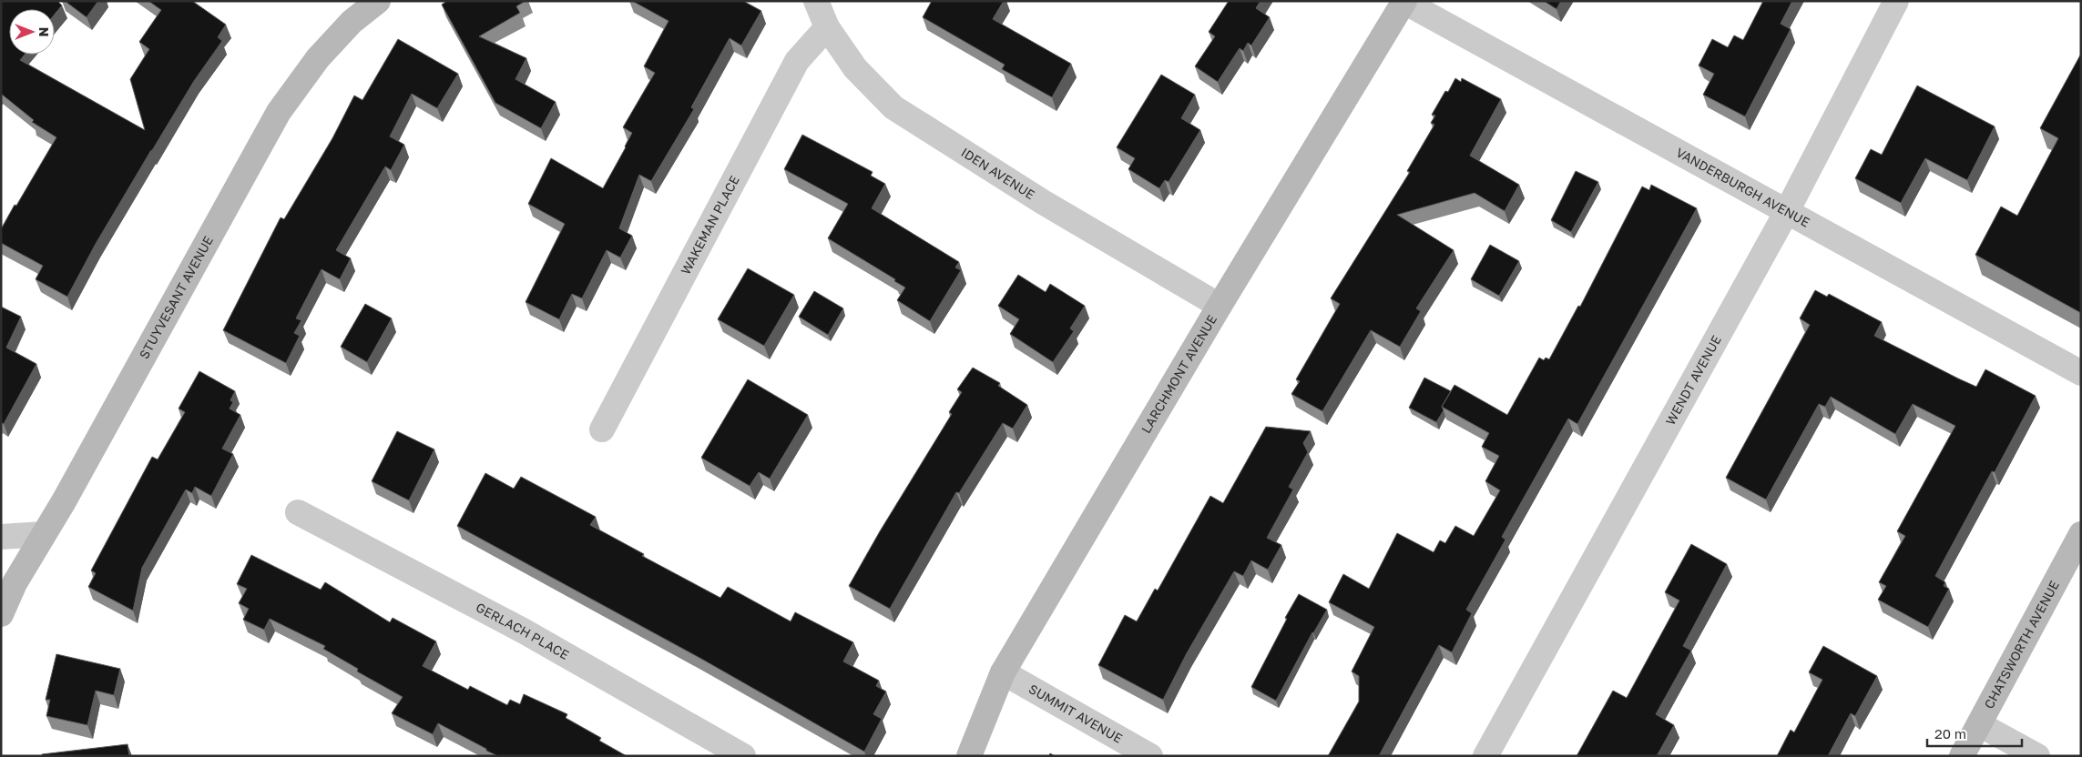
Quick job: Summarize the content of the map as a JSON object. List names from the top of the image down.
{
  "streets": {
    "street": [
      "IDEN AVENUE",
      "VANDERBURGH AVENUE",
      "WAKEMAN PLACE",
      "STUYVESANT AVENUE",
      "LARCHMONT AVENUE",
      "WENDT AVENUE",
      "GERLACH PLACE",
      "CHATSWORTH AVENUE",
      "SUMMIT AVENUE"
    ]
  },
  "crossings": [
    ["IDEN AVENUE", "WAKEMAN PLACE"],
    ["IDEN AVENUE", "LARCHMONT AVENUE"],
    ["VANDERBURGH AVENUE", "LARCHMONT AVENUE"],
    ["VANDERBURGH AVENUE", "WENDT AVENUE"],
    ["LARCHMONT AVENUE", "SUMMIT AVENUE"]
  ],
  "scale_bar": "20 m",
  "north": "right"
}
